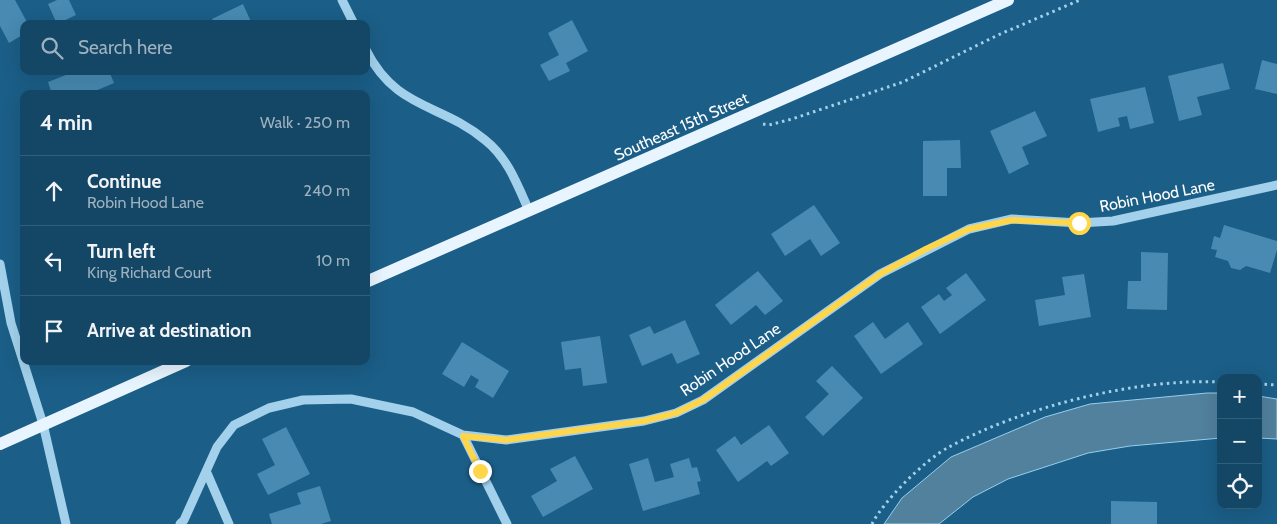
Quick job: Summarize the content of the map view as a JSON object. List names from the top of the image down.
{
  "streets": {
    "main road": ["Southeast 15th Street"],
    "street": ["Robin Hood Lane"]
  },
  "page": {
    "search": "Search here",
    "heading": ["4 min", "Walk · 250 m"],
    "list": [
      ["Continue", "Robin Hood Lane", "240 m"],
      ["Turn left", "King Richard Court", "10 m"],
      "Arrive at destination"
    ],
    "map_buttons": ["+", "−"]
  }
}
